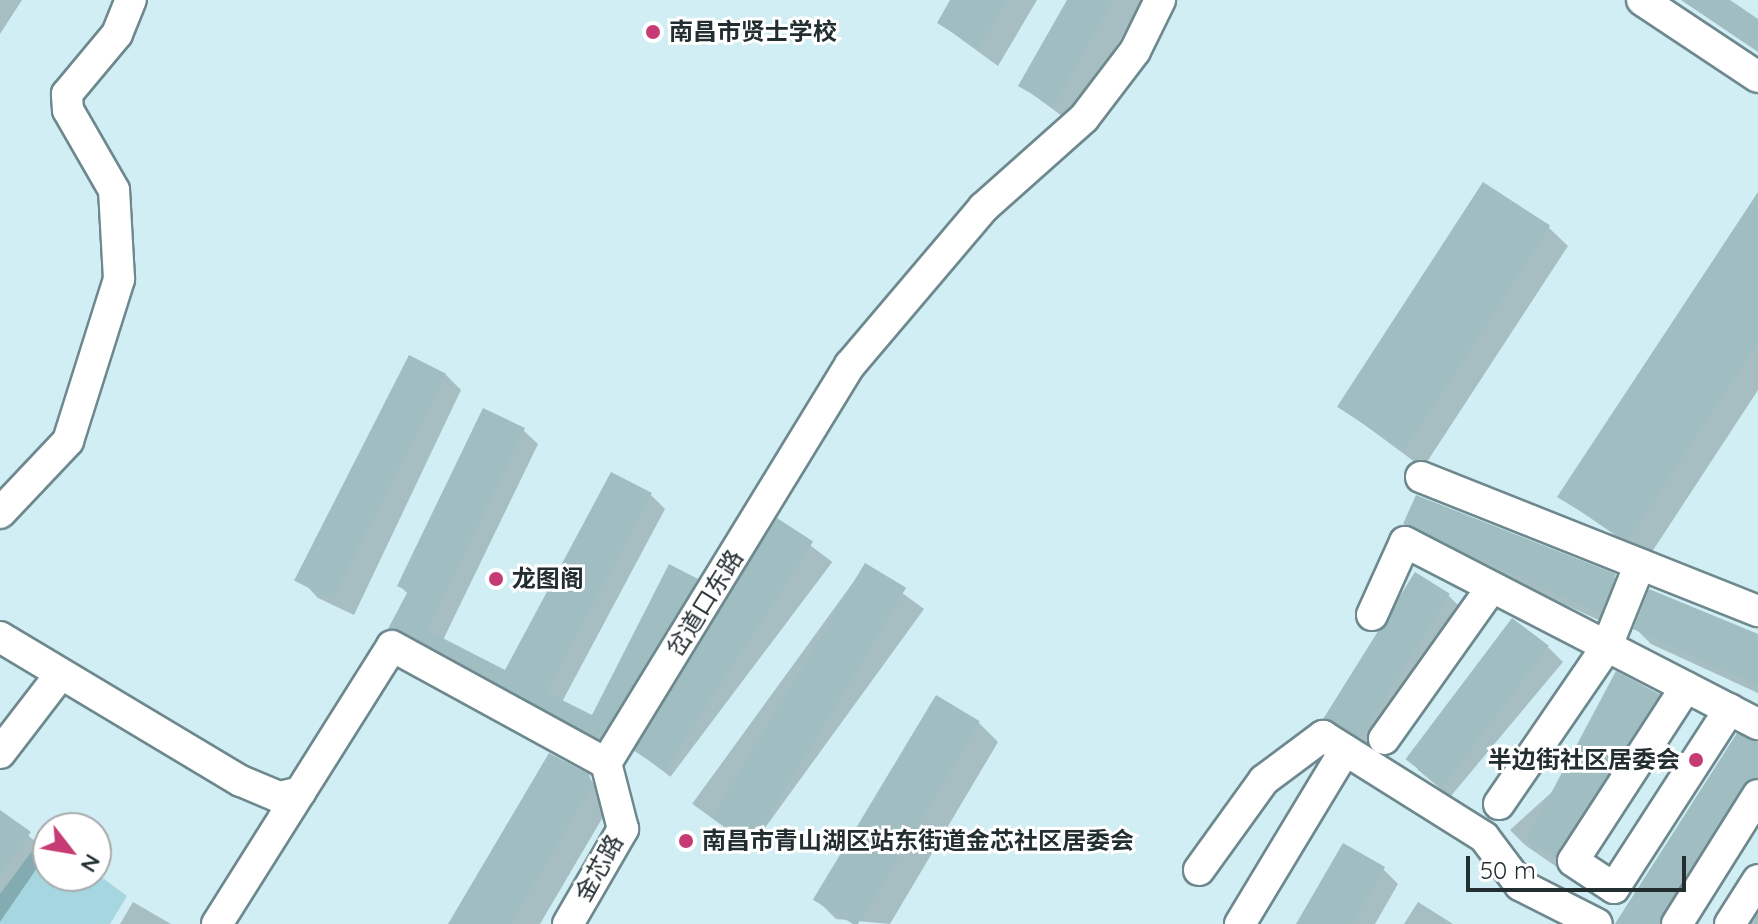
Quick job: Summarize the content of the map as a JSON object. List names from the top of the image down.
{
  "streets": {
    "street": ["岔道口东路", "金芯路"]
  },
  "crossings": [
    ["岔道口东路", "金芯路"]
  ],
  "places": [
    "南昌市贤士学校",
    "龙图阁",
    "半边街社区居委会",
    "南昌市青山湖区站东街道金芯社区居委会"
  ],
  "scale_bar": "50 m",
  "north": "bottom right"
}
